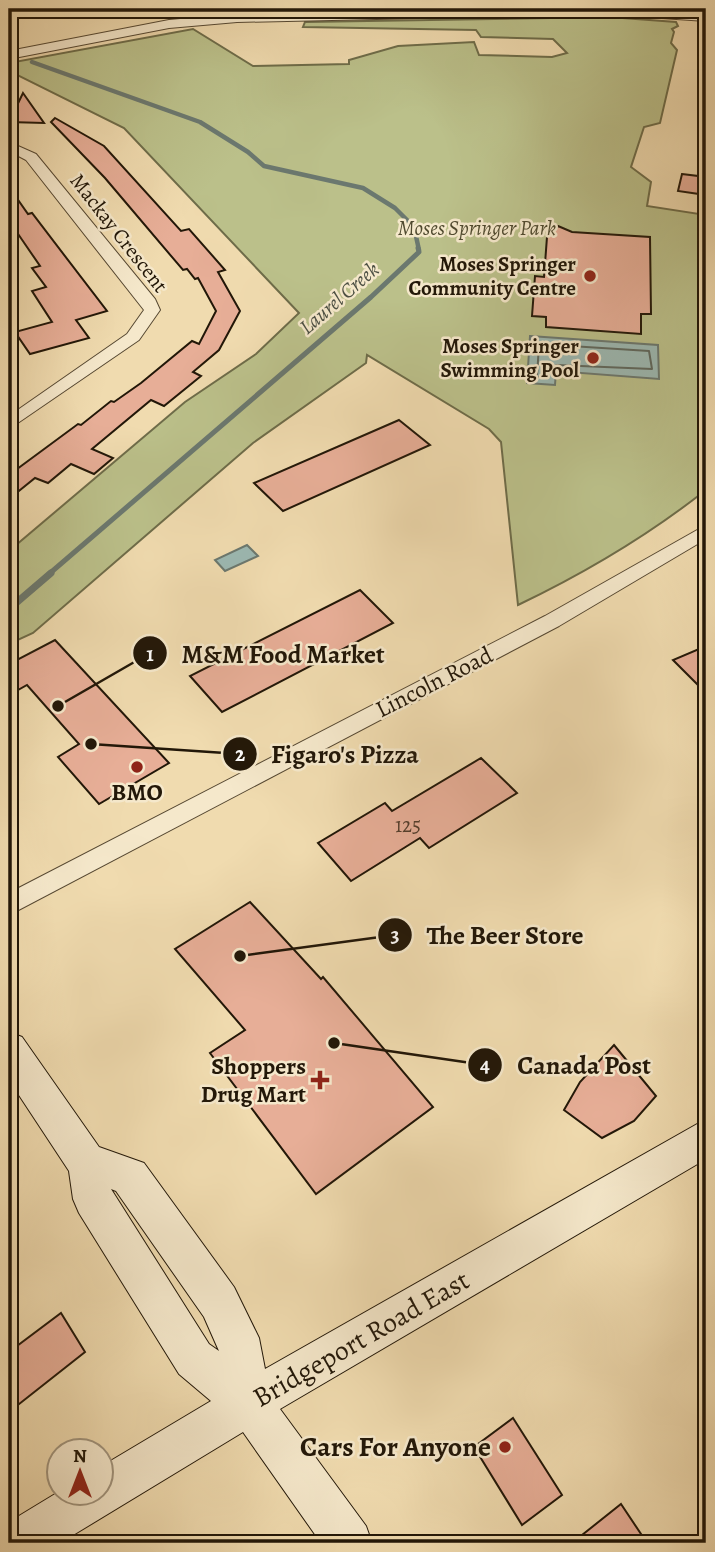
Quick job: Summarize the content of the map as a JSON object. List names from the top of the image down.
{
  "streets": {
    "main road": ["Bridgeport Road East"],
    "street": ["Mackay Crescent", "Lincoln Road"]
  },
  "water": ["Laurel Creek"],
  "parks": ["Moses Springer Park"],
  "places": {
    "other": [
      "Moses Springer Community Centre",
      "Moses Springer Swimming Pool",
      "M&M Food Market",
      "Figaro's Pizza",
      "BMO",
      "The Beer Store",
      "Canada Post",
      "Cars For Anyone"
    ],
    "health": ["Shoppers Drug Mart"]
  },
  "house_numbers": ["125"],
  "north": "top"
}
